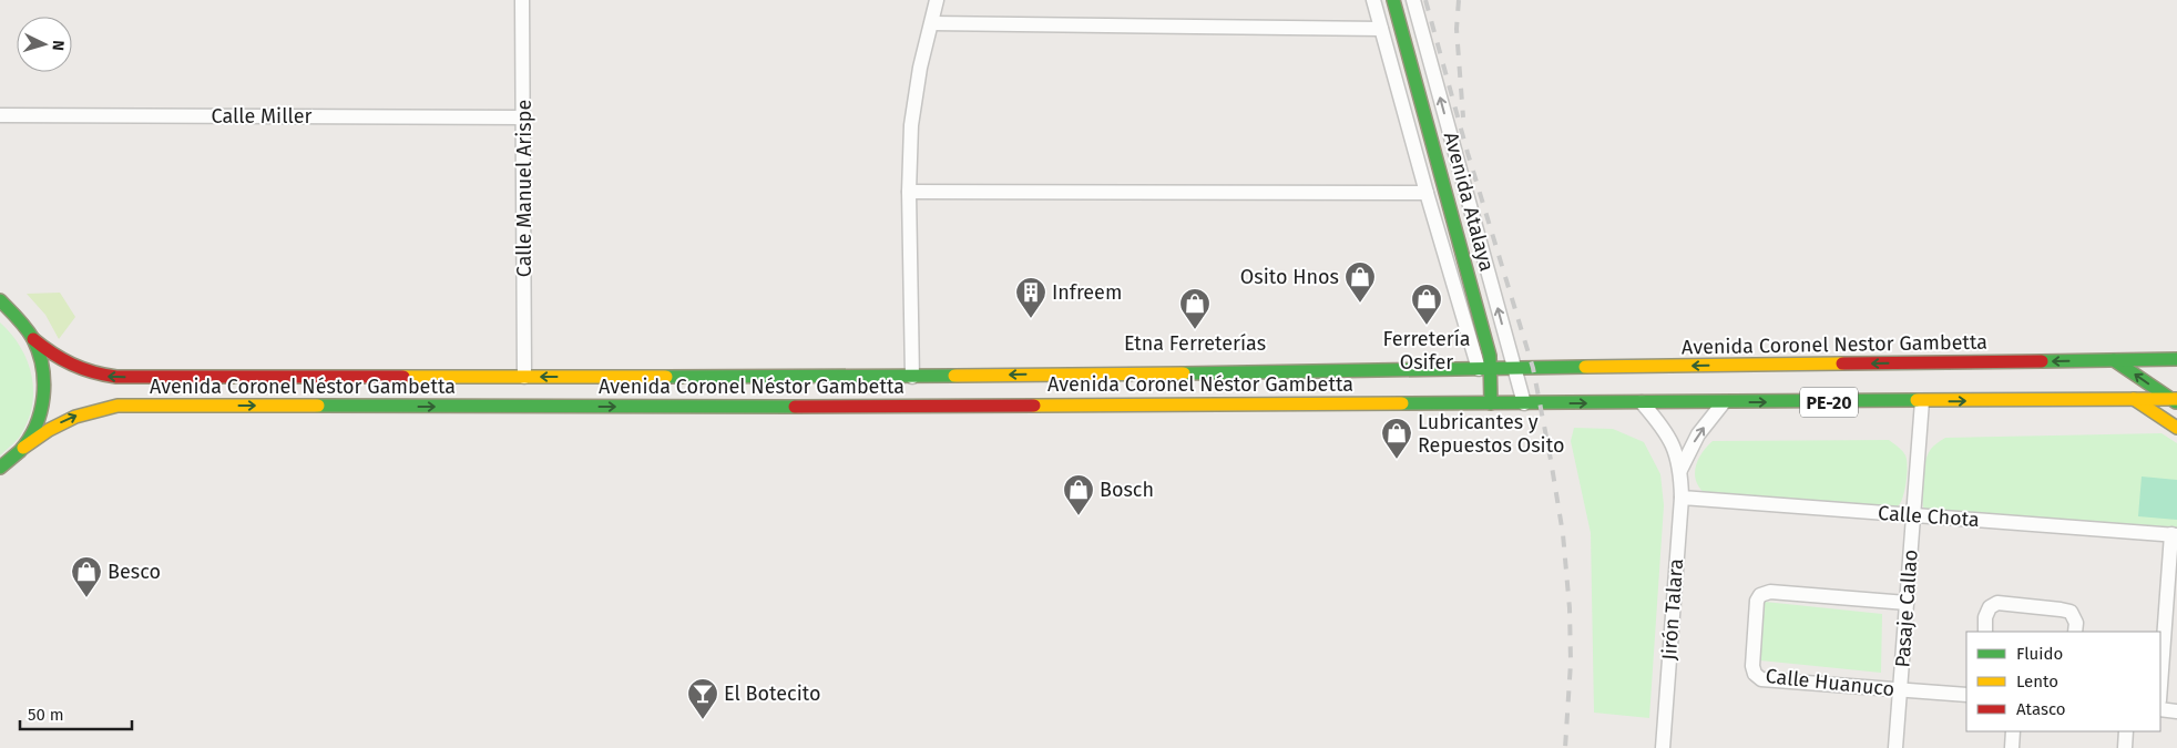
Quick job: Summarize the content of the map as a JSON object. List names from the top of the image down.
{
  "streets": {
    "main road": [
      "Avenida Atalaya",
      "Avenida Coronel Nestor Gambetta",
      "Avenida Coronel Néstor Gambetta",
      "PE-20"
    ],
    "street": [
      "Calle Miller",
      "Calle Manuel Arispe",
      "Calle Chota",
      "Pasaje Callao",
      "Jirón Talara",
      "Calle Huanuco"
    ]
  },
  "crossings": [
    ["Calle Miller", "Calle Manuel Arispe"],
    ["Calle Manuel Arispe", "Avenida Coronel Néstor Gambetta"],
    ["Avenida Atalaya", "Avenida Coronel Nestor Gambetta"],
    ["Avenida Atalaya", "Avenida Coronel Néstor Gambetta"],
    ["Avenida Atalaya", "PE-20"],
    ["Avenida Coronel Nestor Gambetta", "Avenida Coronel Néstor Gambetta"],
    ["Avenida Coronel Néstor Gambetta", "PE-20"],
    ["PE-20", "Pasaje Callao"],
    ["PE-20", "Jirón Talara"],
    ["Calle Chota", "Pasaje Callao"],
    ["Calle Chota", "Jirón Talara"],
    ["Pasaje Callao", "Calle Huanuco"]
  ],
  "places": {
    "shop": [
      "Osito Hnos",
      "Ferretería Osifer",
      "Etna Ferreterías",
      "Lubricantes y Repuestos Osito",
      "Bosch",
      "Besco"
    ],
    "building": ["Infreem"],
    "bar": ["El Botecito"]
  },
  "legend": ["Fluido", "Lento", "Atasco"],
  "scale_bar": "50 m",
  "north": "right"
}
